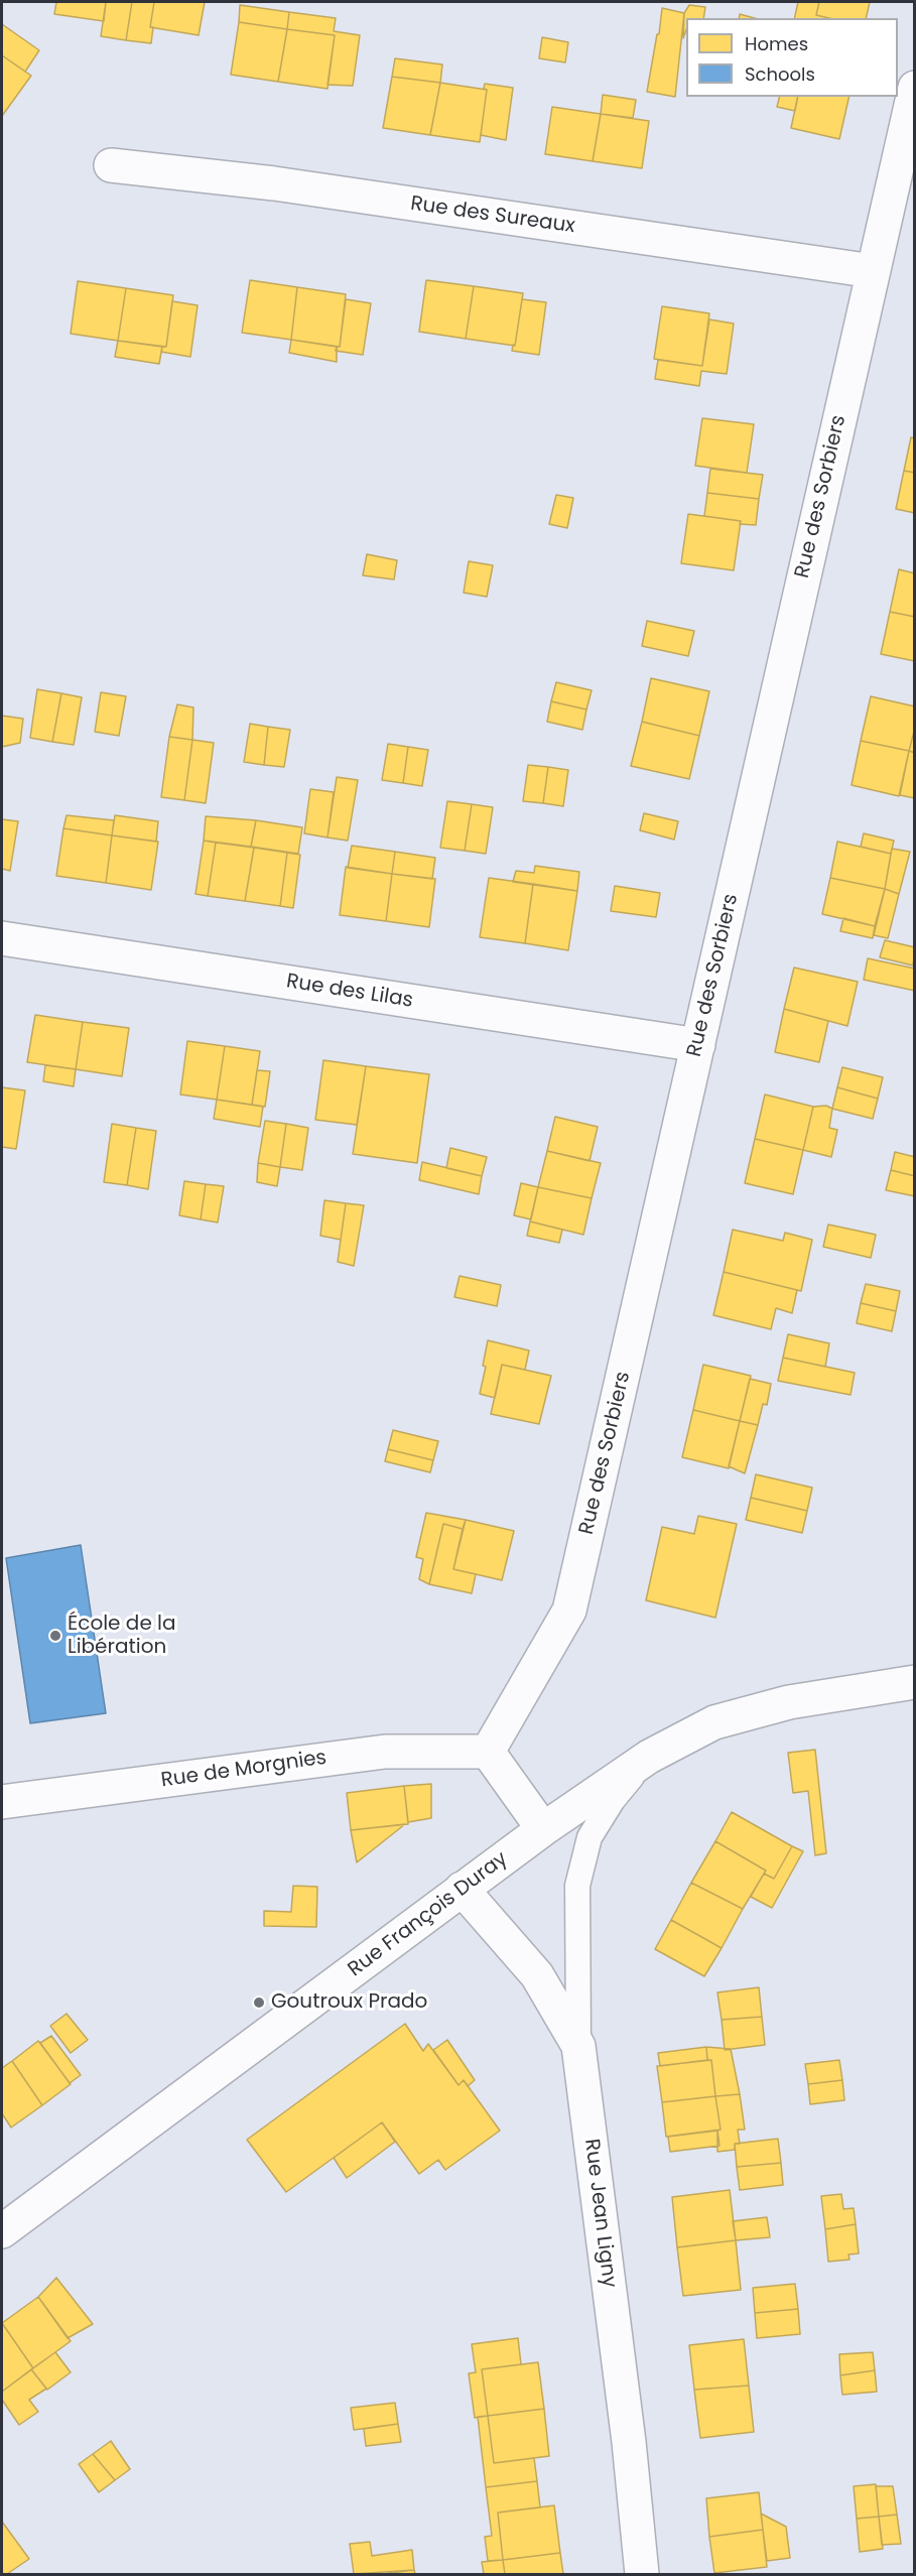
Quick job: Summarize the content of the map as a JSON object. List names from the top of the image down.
{
  "streets": {
    "street": [
      "Rue des Sureaux",
      "Rue des Sorbiers",
      "Rue des Lilas",
      "Rue de Morgnies",
      "Rue François Duray",
      "Rue Jean Ligny"
    ]
  },
  "crossings": [
    ["Rue des Sureaux", "Rue des Sorbiers"],
    ["Rue des Sorbiers", "Rue des Lilas"],
    ["Rue des Sorbiers", "Rue de Morgnies"],
    ["Rue François Duray", "Rue Jean Ligny"]
  ],
  "places": ["École de la Libération", "Goutroux Prado"],
  "legend": ["Homes", "Schools"]
}
